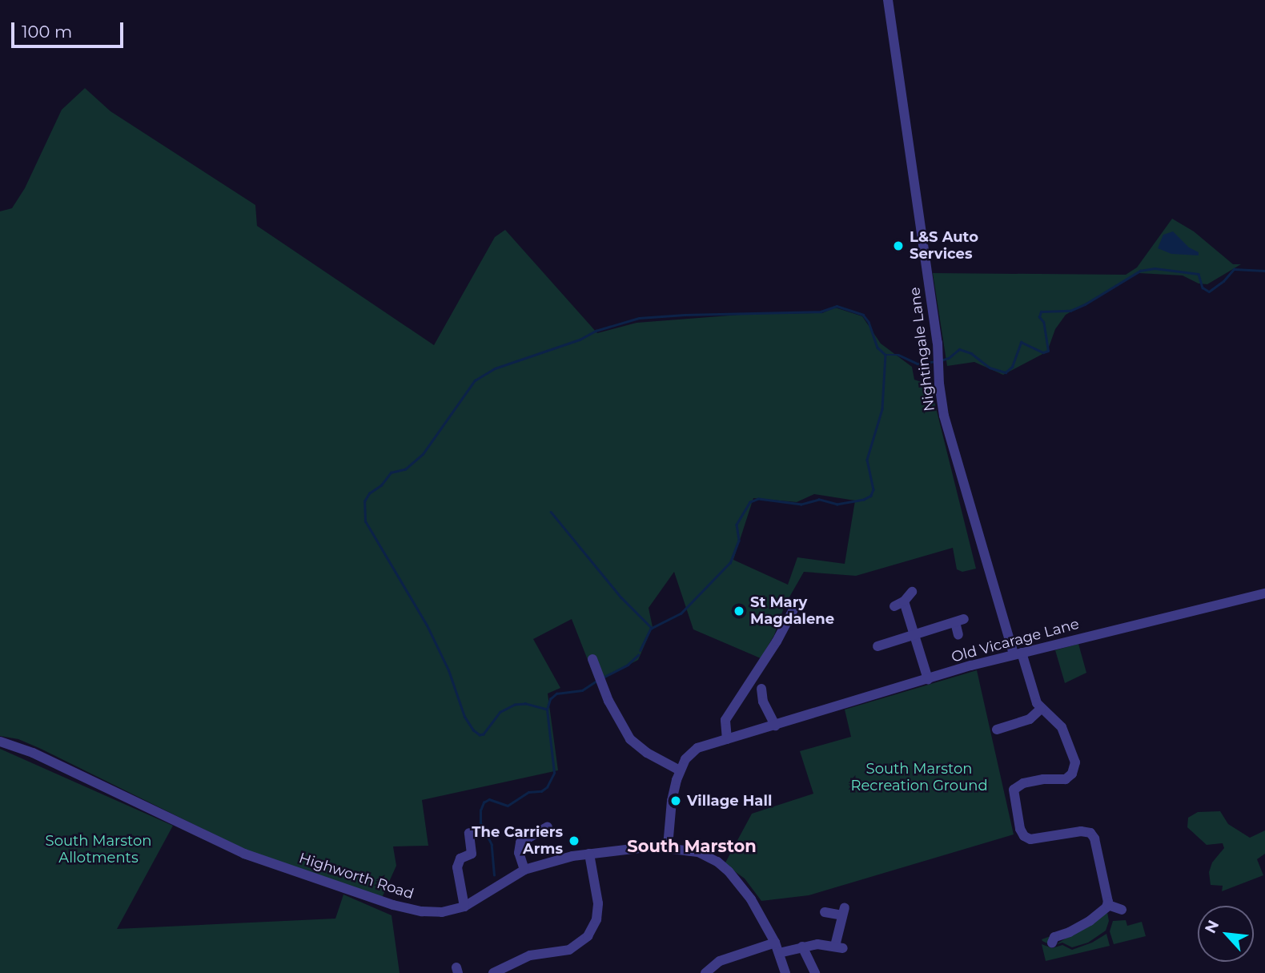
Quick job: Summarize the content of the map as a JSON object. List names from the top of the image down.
{
  "streets": {
    "street": ["Nightingale Lane", "Old Vicarage Lane", "Highworth Road"]
  },
  "crossings": [
    ["Nightingale Lane", "Old Vicarage Lane"],
    ["Old Vicarage Lane", "Highworth Road"]
  ],
  "districts": ["South Marston"],
  "parks": ["South Marston Recreation Ground", "South Marston Allotments"],
  "places": [
    "L&S Auto Services",
    "St Mary Magdalene",
    "Village Hall",
    "The Carriers Arms"
  ],
  "scale_bar": "100 m",
  "north": "top left"
}
